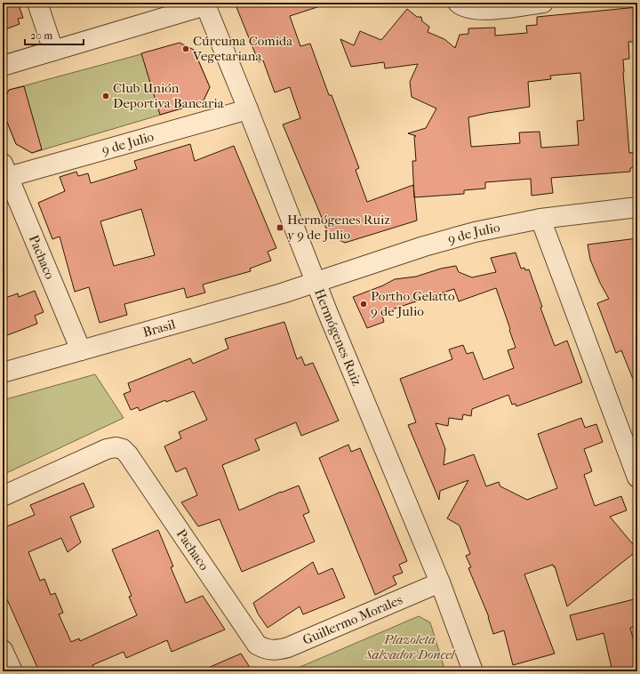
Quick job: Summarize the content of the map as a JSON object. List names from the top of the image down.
{
  "streets": {
    "street": [
      "9 de Julio",
      "Pachaco",
      "Brasil",
      "Hermógenes Ruiz",
      "Guillermo Morales"
    ]
  },
  "crossings": [
    ["9 de Julio", "Pachaco"],
    ["9 de Julio", "Brasil"],
    ["9 de Julio", "Hermógenes Ruiz"],
    ["Pachaco", "Brasil"],
    ["Pachaco", "Guillermo Morales"],
    ["Brasil", "Hermógenes Ruiz"],
    ["Hermógenes Ruiz", "Guillermo Morales"]
  ],
  "parks": ["Plazoleta Salvador Doncel"],
  "places": {
    "other": ["Cúrcuma Comida Vegetariana", "Club Unión Deportiva Bancaria", "Portho Gelatto 9 de Julio"],
    "transit": ["Hermógenes Ruiz y 9 de Julio"]
  },
  "scale_bar": "20 m"
}
